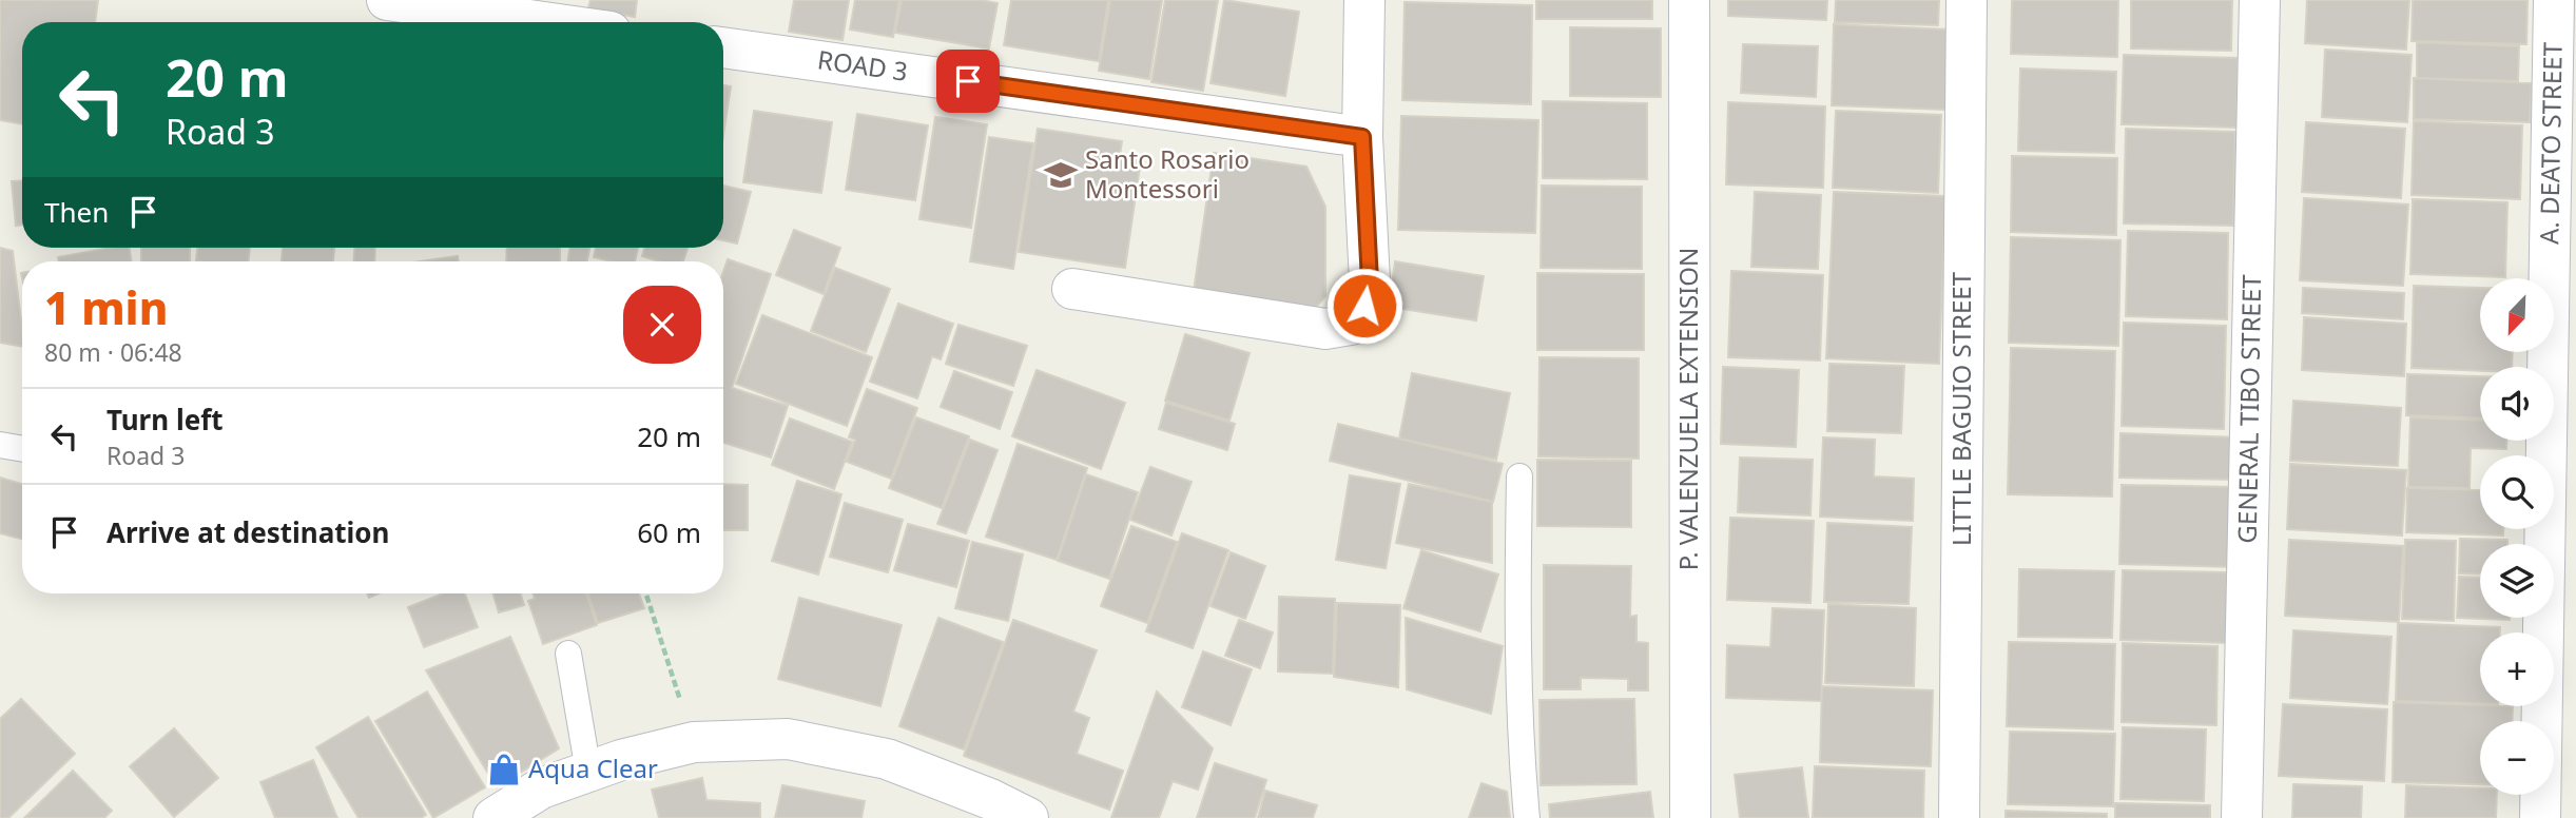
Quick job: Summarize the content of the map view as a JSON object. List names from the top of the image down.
{
  "streets": {
    "street": [
      "ROAD 3",
      "A. DEATO STREET",
      "P. VALENZUELA EXTENSION",
      "LITTLE BAGUIO STREET",
      "GENERAL TIBO STREET"
    ]
  },
  "places": {
    "school or university": ["Santo Rosario Montessori"],
    "shop": ["Aqua Clear"]
  },
  "north": "bottom left",
  "page": {
    "turn": ["20 m", "Road 3"],
    "then": "Then",
    "heading": ["1 min", "80 m · 06:48"],
    "map_buttons": ["+", "−"],
    "list": [
      {
        "name": "Turn left",
        "note": "Road 3",
        "value": "20 m"
      },
      {
        "name": "Arrive at destination",
        "value": "60 m"
      }
    ]
  }
}
